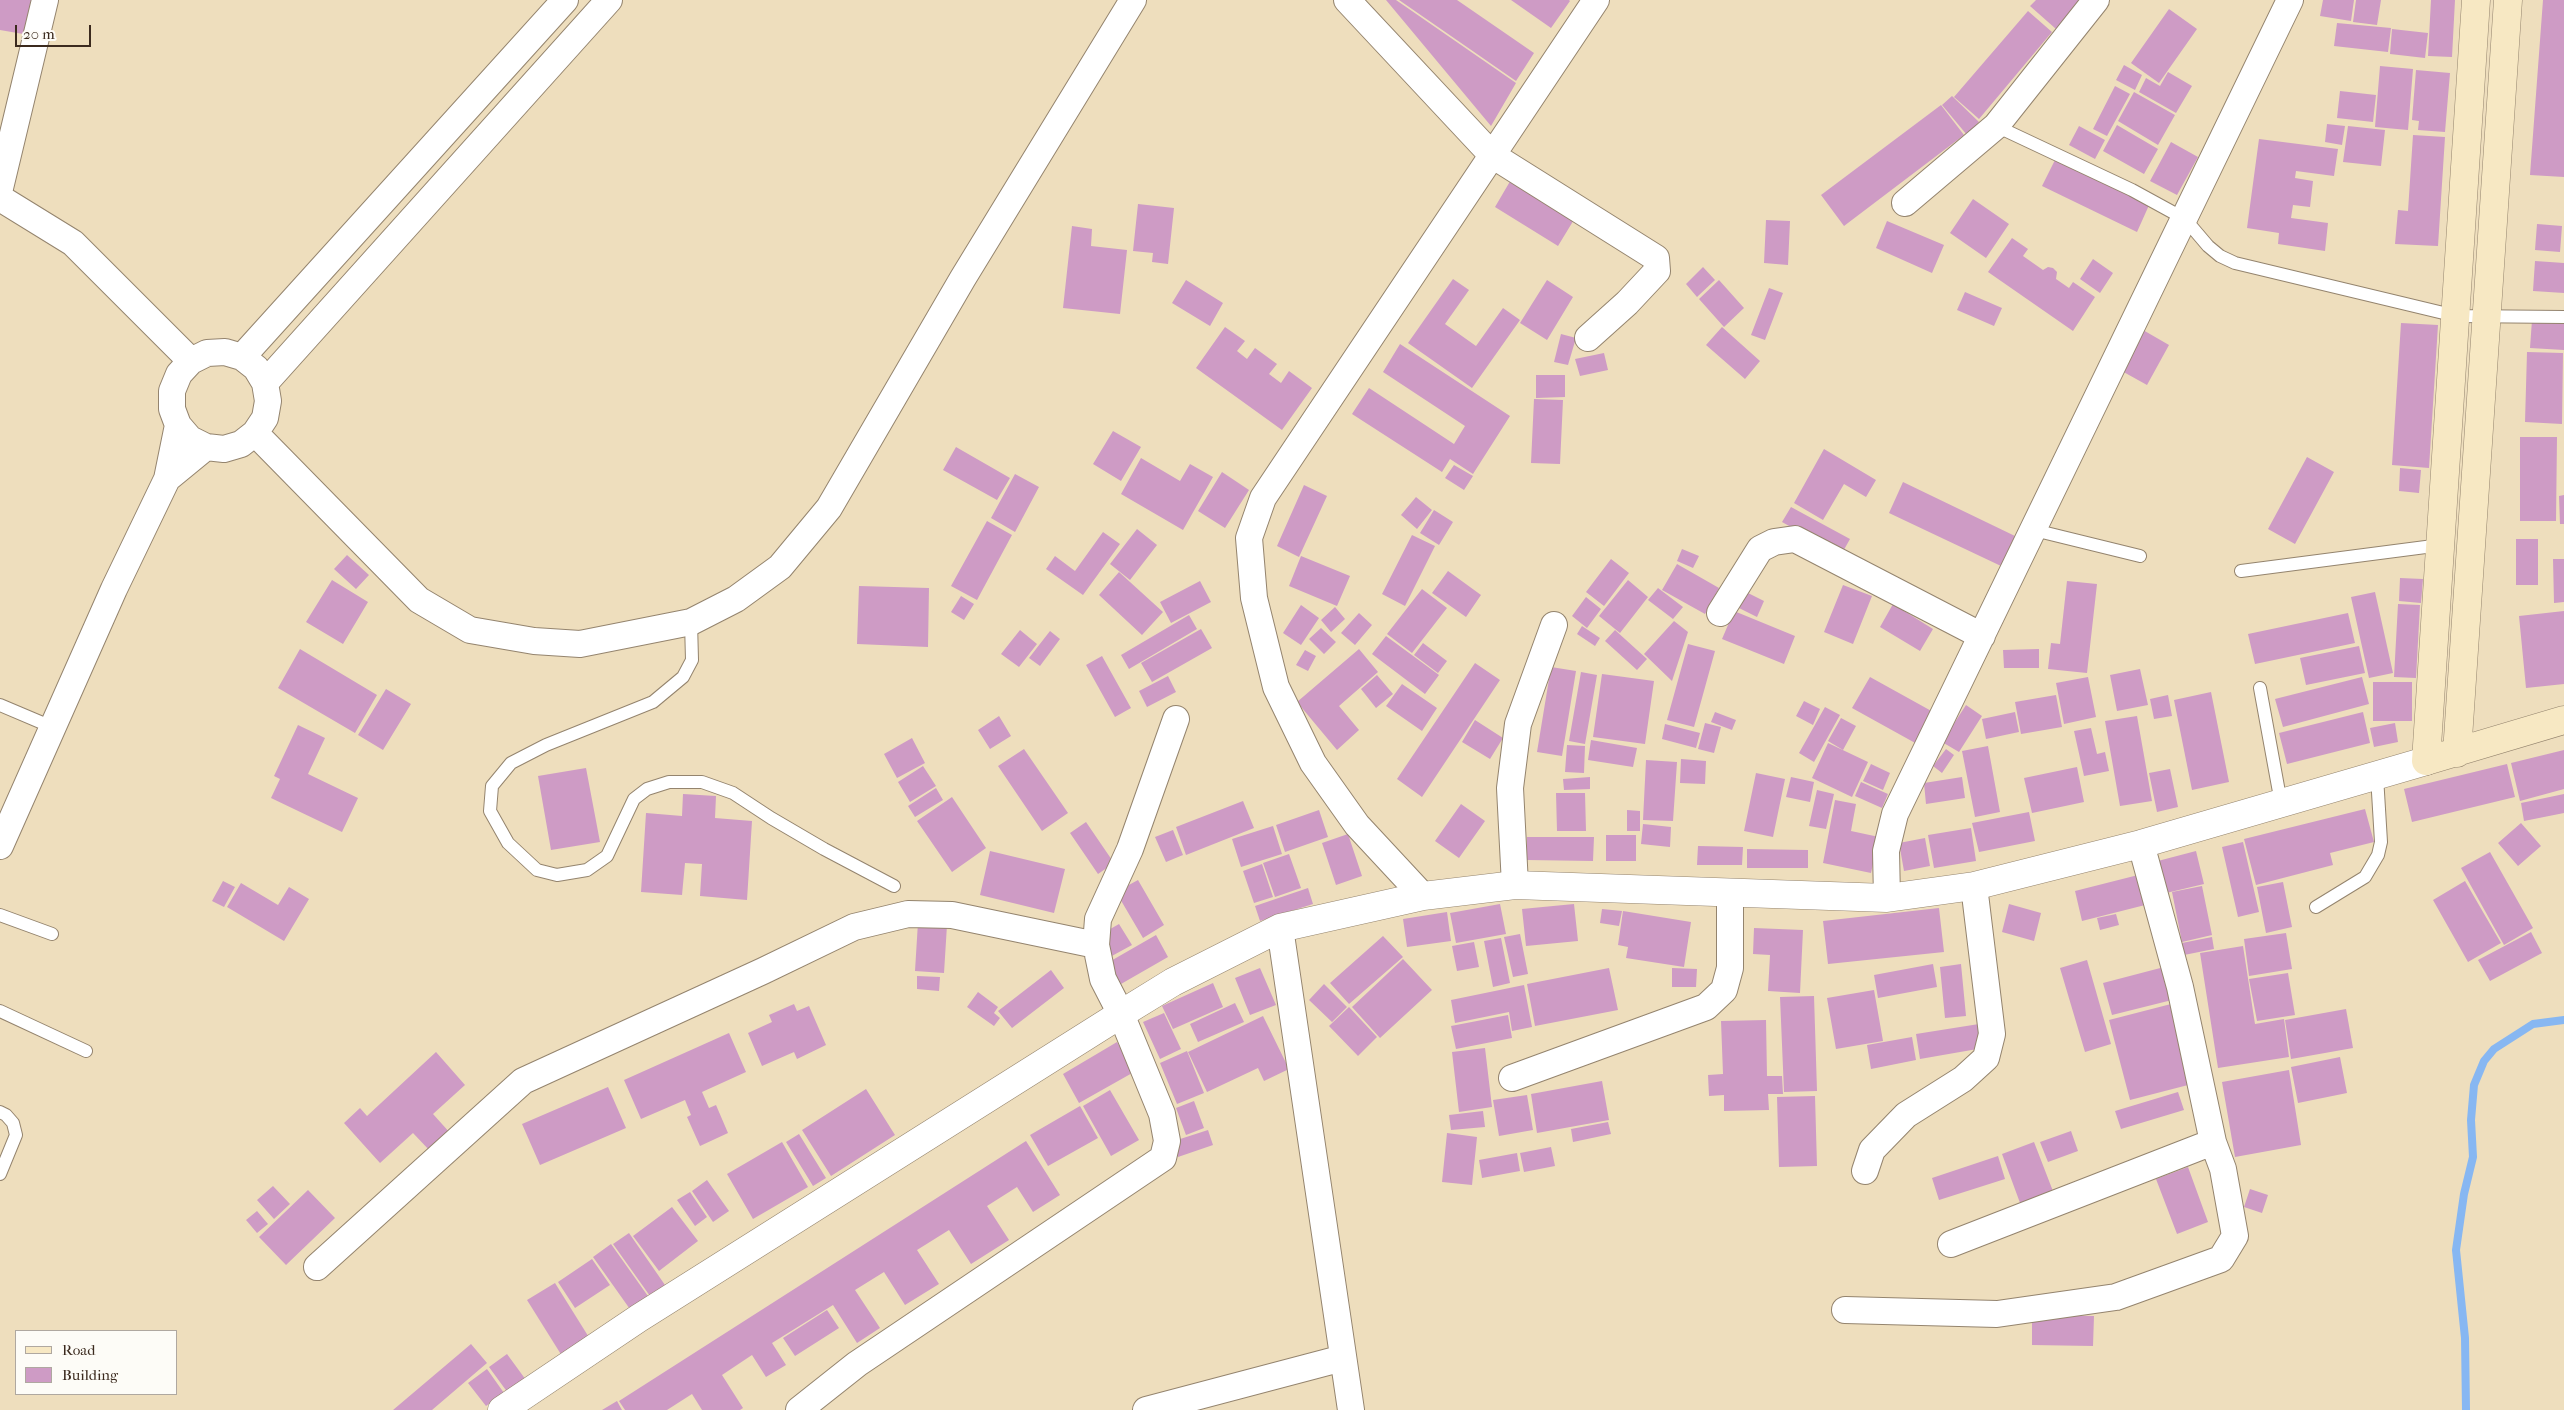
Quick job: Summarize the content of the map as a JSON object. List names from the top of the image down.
{
  "legend": ["Road", "Building"],
  "scale_bar": "20 m"
}
